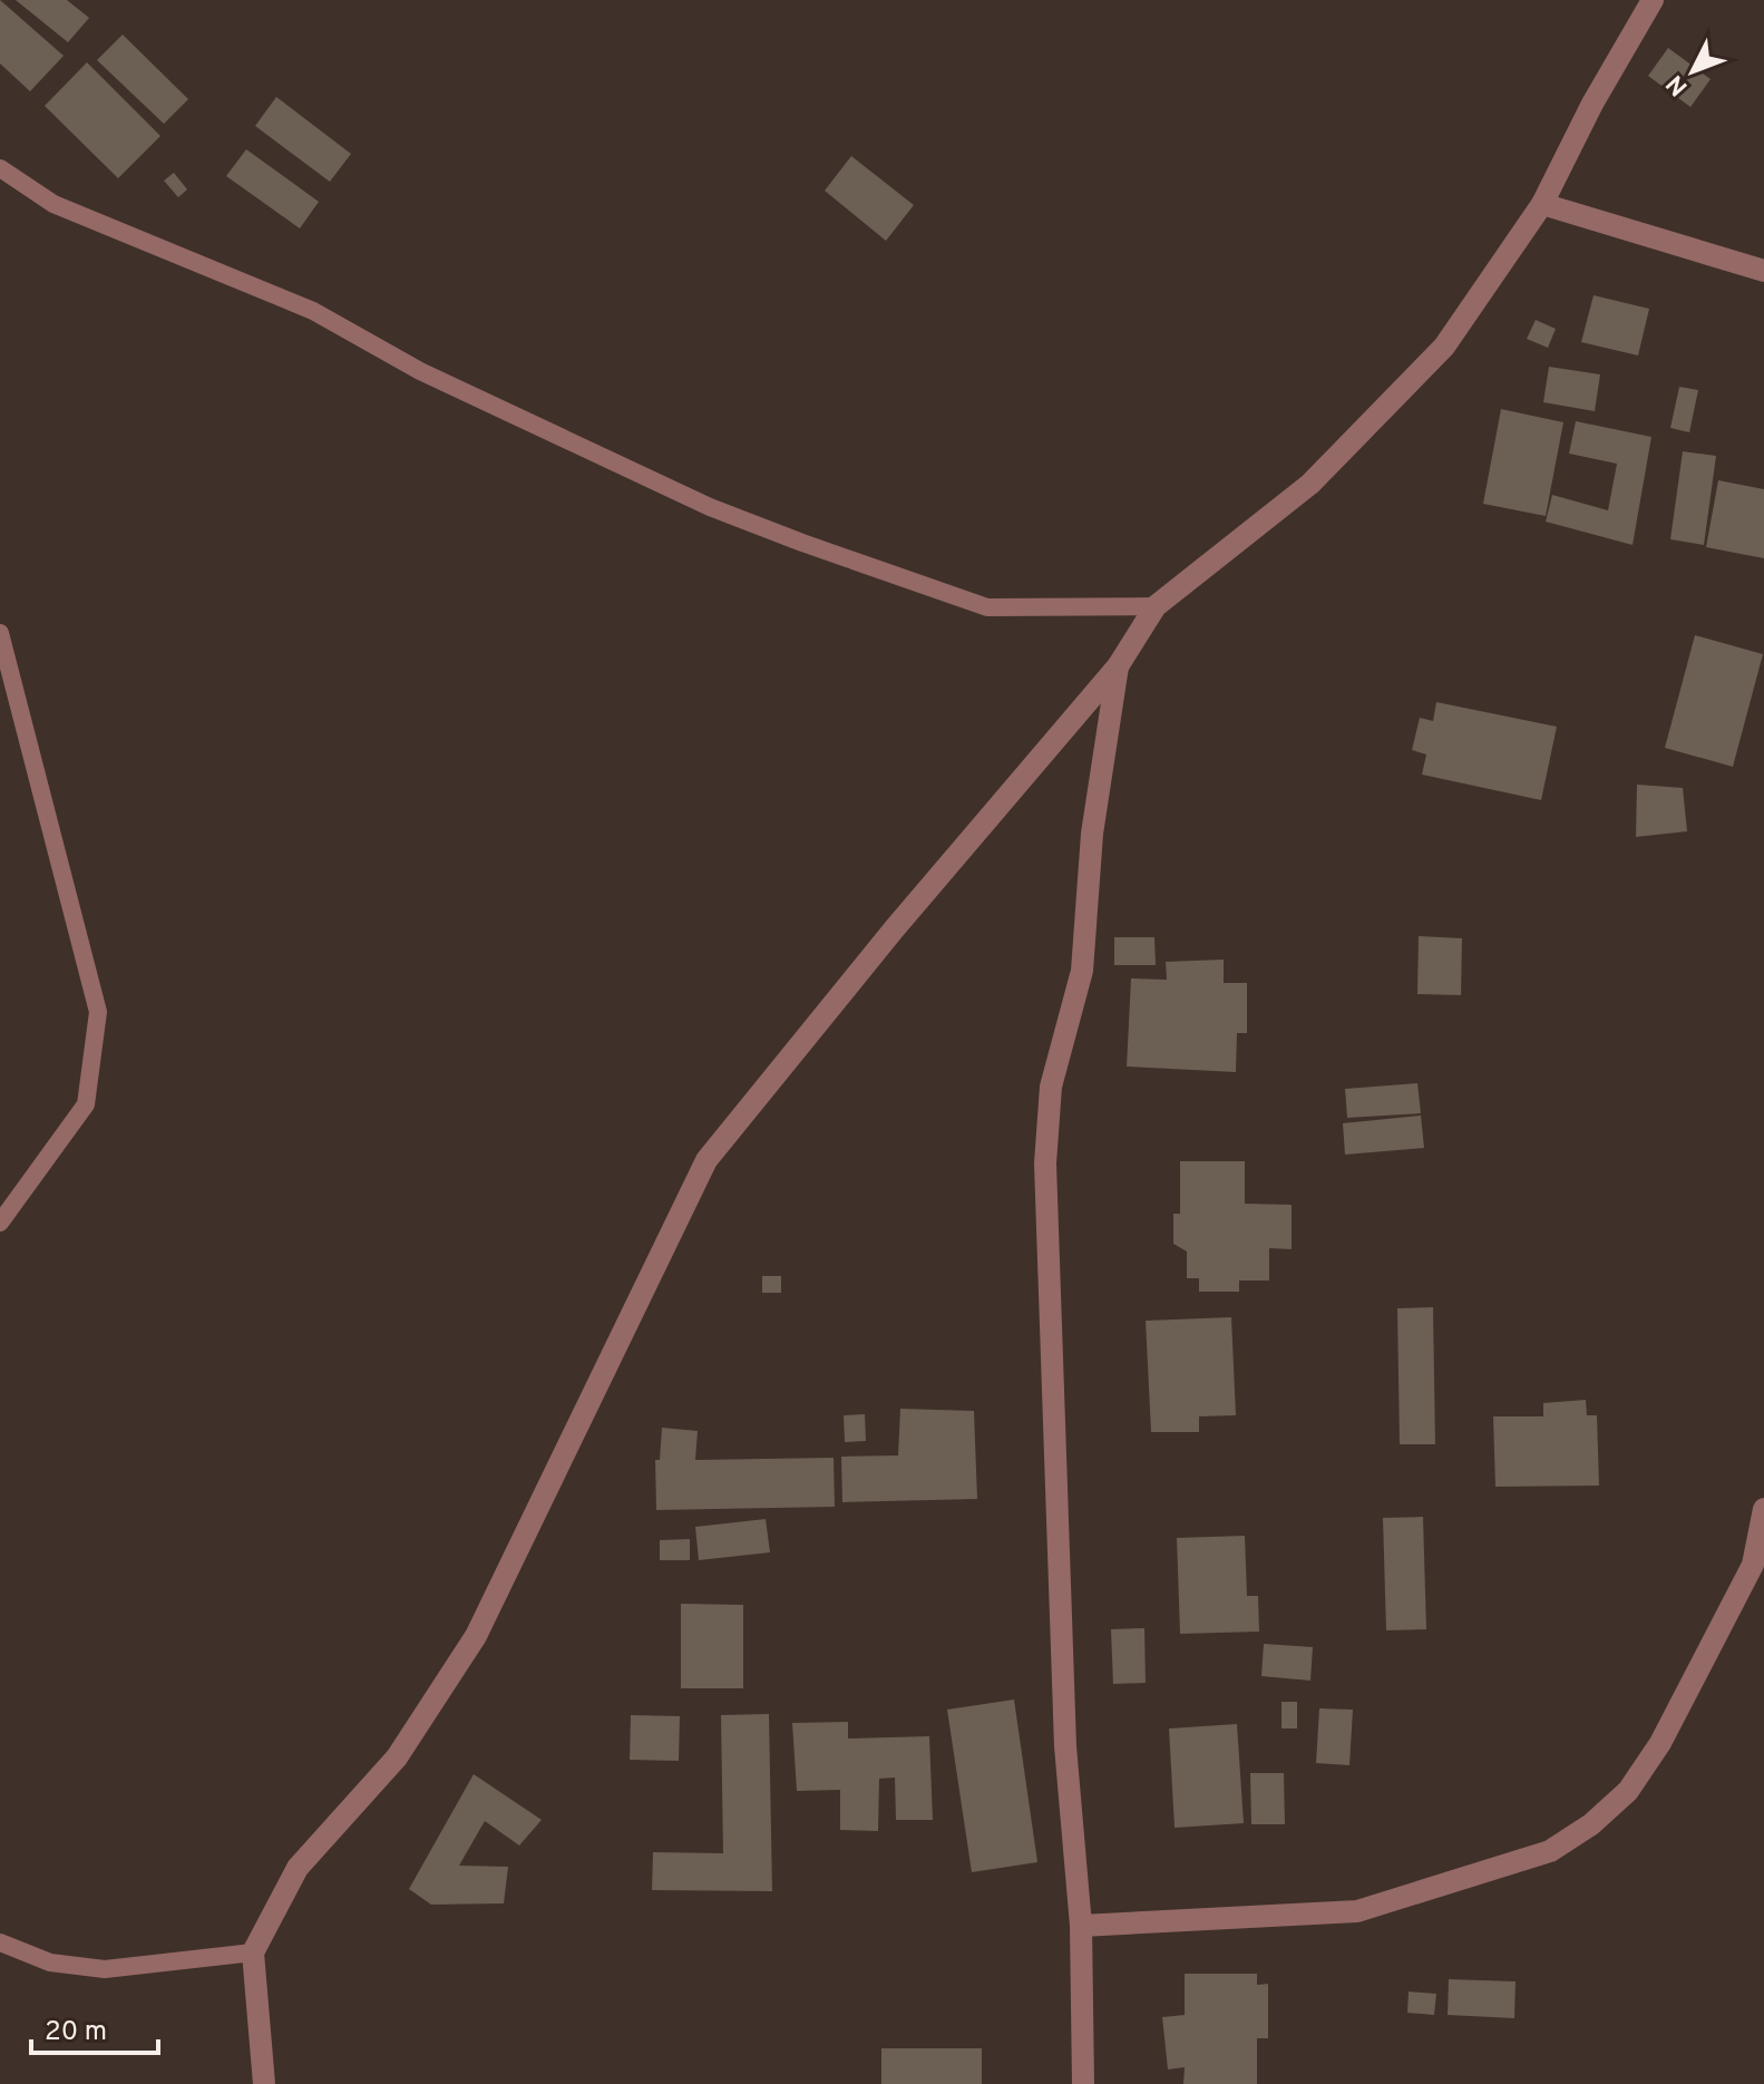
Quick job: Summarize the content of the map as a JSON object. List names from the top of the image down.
{
  "scale_bar": "20 m",
  "north": "bottom left"
}
